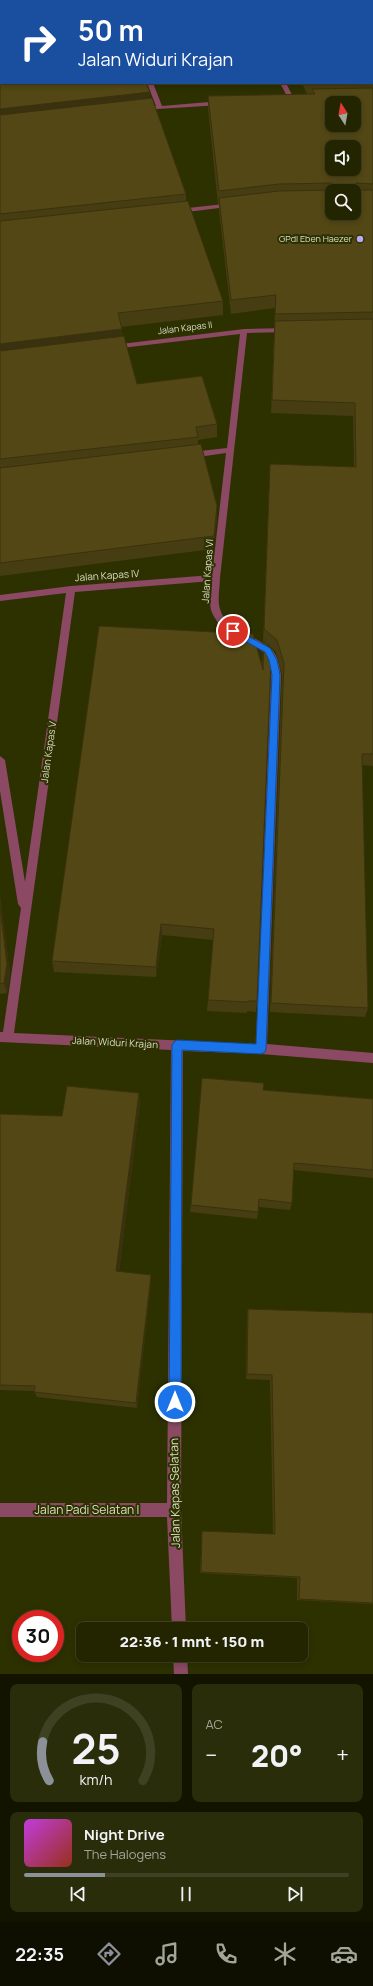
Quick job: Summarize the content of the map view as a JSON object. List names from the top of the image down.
{
  "streets": {
    "street": [
      "Jalan Kapas II",
      "Jalan Kapas VI",
      "Jalan Kapas IV",
      "Jalan Kapas V",
      "Jalan Widuri Krajan",
      "Jalan Kapas Selatan",
      "Jalan Padi Selatan I"
    ]
  },
  "crossings": [
    ["Jalan Kapas II", "Jalan Kapas VI"],
    ["Jalan Kapas VI", "Jalan Kapas IV"],
    ["Jalan Kapas VI", "Jalan Widuri Krajan"],
    ["Jalan Kapas IV", "Jalan Kapas V"],
    ["Jalan Kapas V", "Jalan Widuri Krajan"],
    ["Jalan Widuri Krajan", "Jalan Kapas Selatan"],
    ["Jalan Kapas Selatan", "Jalan Padi Selatan I"]
  ],
  "places": ["GPdI Eben Haezer"],
  "north": "top",
  "page": {
    "turn": ["50 m", "Jalan Widuri Krajan"],
    "limit": "30",
    "trip": "22:36 · 1 mnt · 150 m",
    "tile": "AC",
    "heat": ["−", "20°", "+"],
    "song": ["Night Drive", "The Halogens"],
    "tabs": "22:35",
    "gauge": ["25", "km/h"]
  }
}
